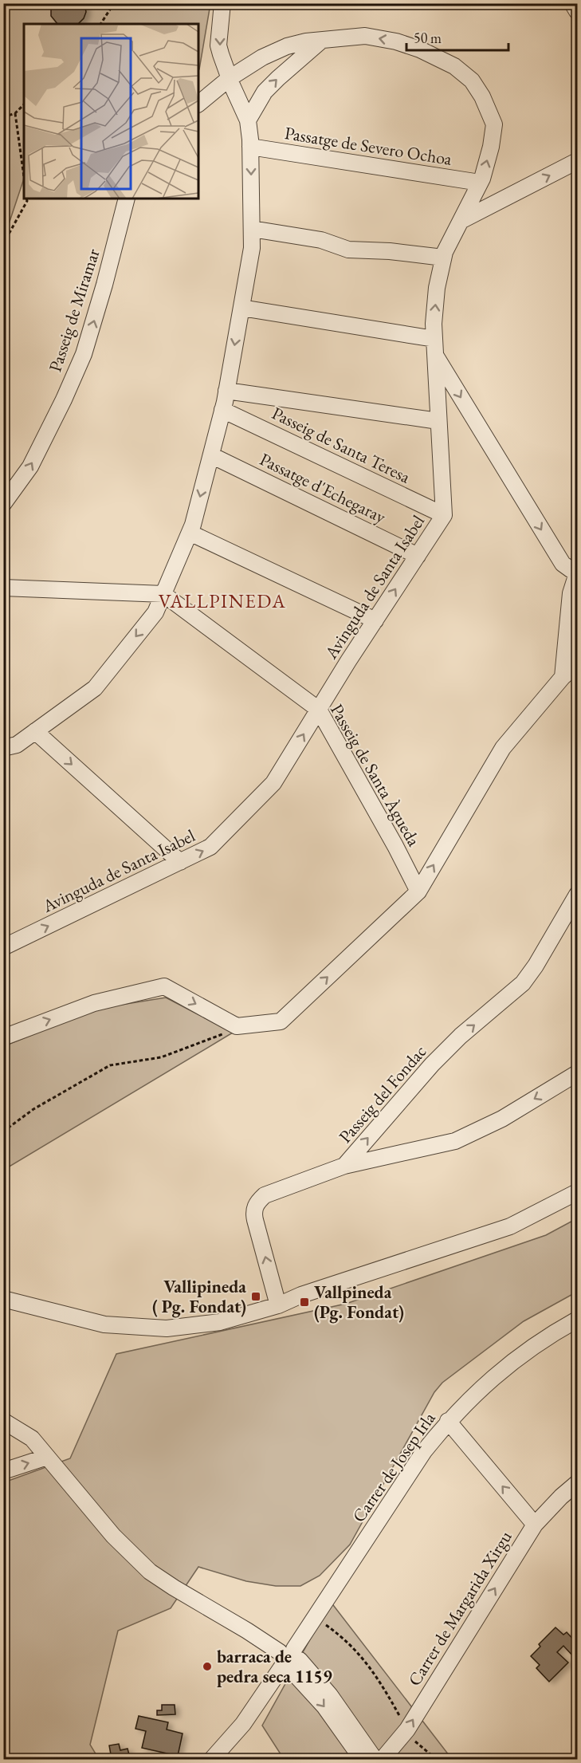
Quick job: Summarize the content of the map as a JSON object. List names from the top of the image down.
{
  "streets": {
    "street": [
      "Passatge de Severo Ochoa",
      "Passeig de Miramar",
      "Passeig de Santa Teresa",
      "Passatge d'Echegaray",
      "Avinguda de Santa Isabel",
      "Passeig de Santa Àgueda",
      "Passeig del Fondac",
      "Carrer de Josep Irla",
      "Carrer de Margarida Xirgu"
    ]
  },
  "crossings": [
    ["Passatge de Severo Ochoa", "Avinguda de Santa Isabel"],
    ["Passeig de Santa Teresa", "Avinguda de Santa Isabel"],
    ["Passatge d'Echegaray", "Avinguda de Santa Isabel"],
    ["Avinguda de Santa Isabel", "Passeig de Santa Àgueda"]
  ],
  "one_way": ["Passeig de Miramar", "Carrer de Margarida Xirgu"],
  "districts": ["VALLPINEDA"],
  "places": {
    "transit": ["Vallipineda ( Pg. Fondat)", "Vallpineda (Pg. Fondat)"],
    "other": ["barraca de pedra seca 1159"]
  },
  "scale_bar": "50 m"
}
